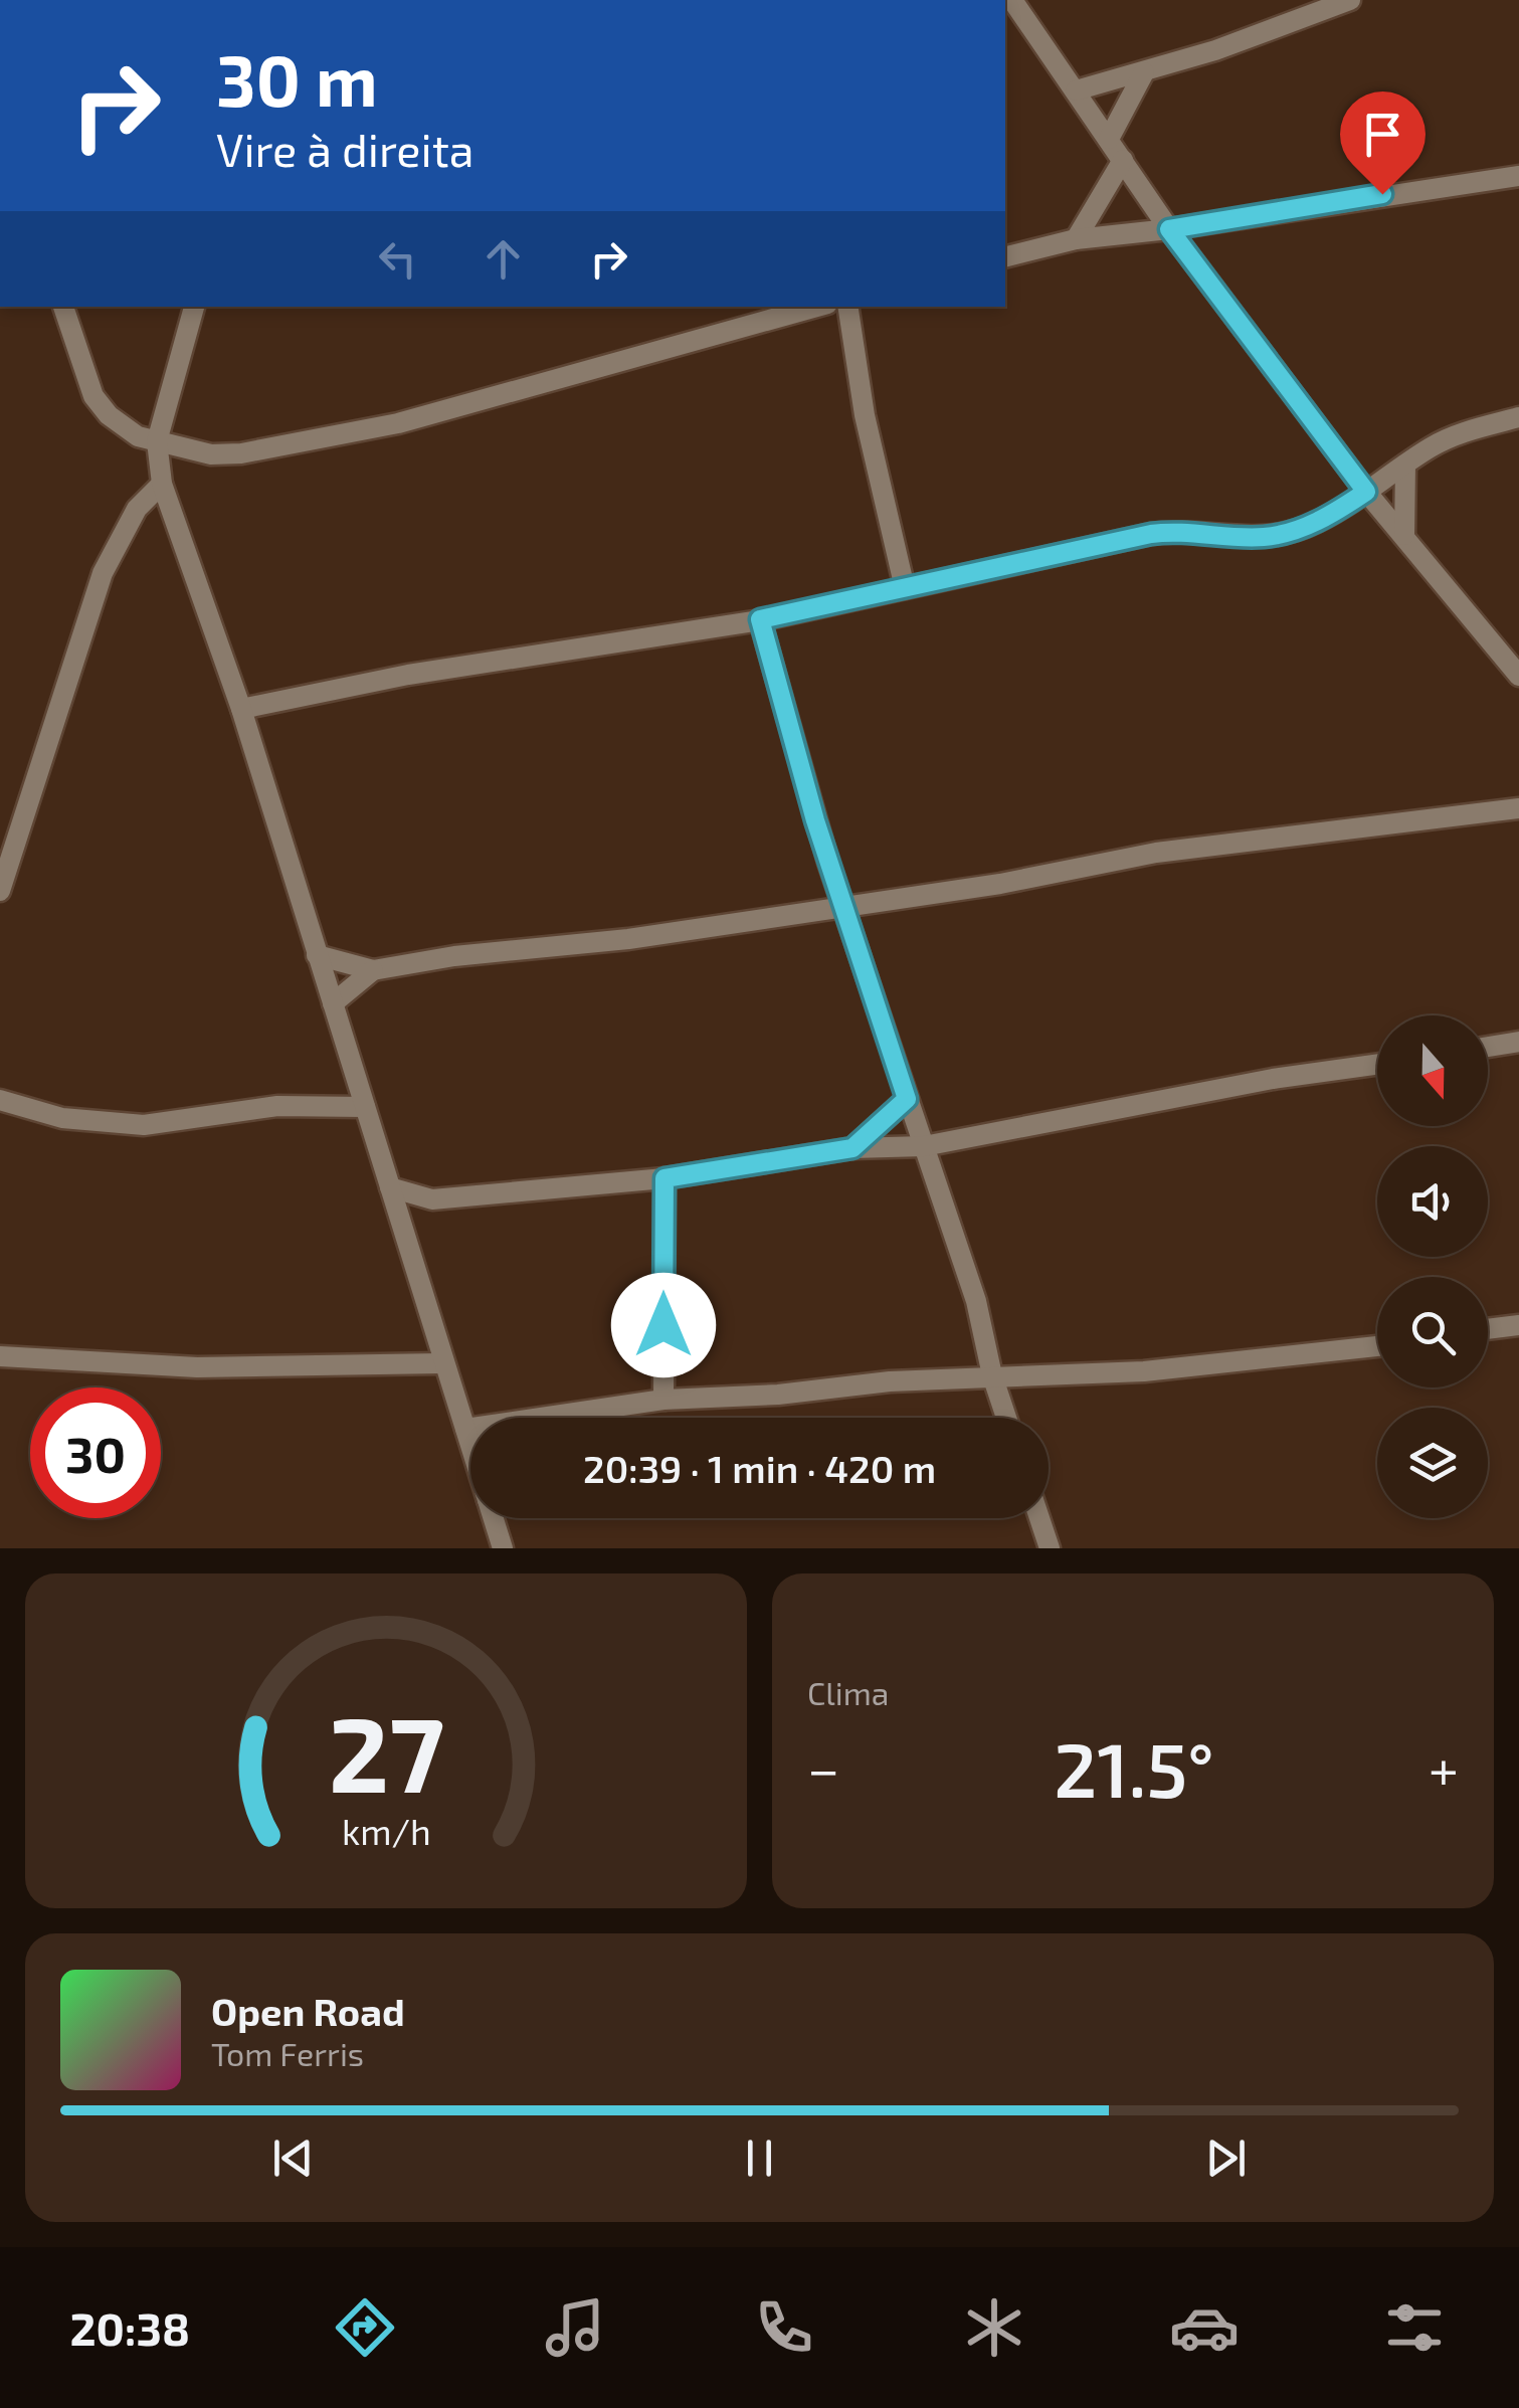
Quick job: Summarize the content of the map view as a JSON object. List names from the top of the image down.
{
  "north": "bottom",
  "page": {
    "turn": ["30 m", "Vire à direita"],
    "limit": "30",
    "trip": "20:39 · 1 min · 420 m",
    "tile": "Clima",
    "heat": ["−", "21.5°", "+"],
    "song": ["Open Road", "Tom Ferris"],
    "tabs": "20:38",
    "gauge": ["27", "km/h"]
  }
}
